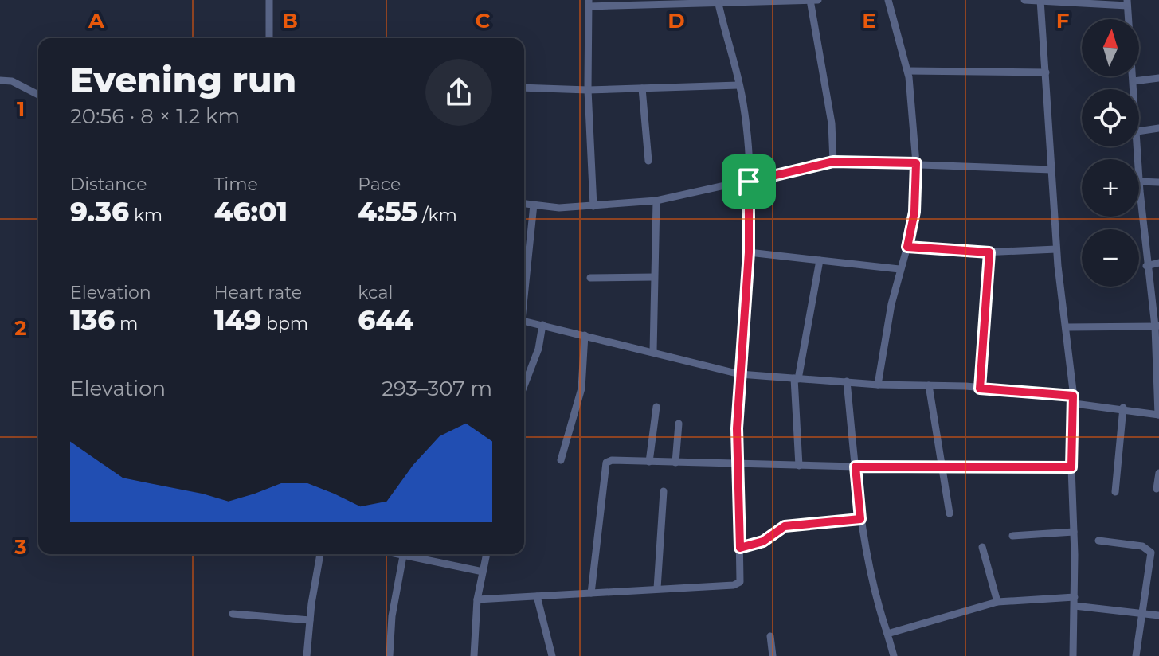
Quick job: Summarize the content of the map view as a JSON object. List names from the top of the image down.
{
  "north": "top",
  "page": {
    "map_buttons": ["+", "−"],
    "heading": ["Evening run", "20:56 · 8 × 1.2 km"],
    "stats": [
      ["Distance", "9.36 km"],
      ["Time", "46:01"],
      ["Pace", "4:55 /km"],
      ["Elevation", "136 m"],
      ["Heart rate", "149 bpm"],
      ["kcal", "644"]
    ],
    "chart": ["Elevation", "293–307 m"]
  },
  "grid": {
    "columns": [
      "A",
      "B",
      "C",
      "D",
      "E",
      "F"
    ],
    "rows": ["1", "2", "3"]
  }
}
